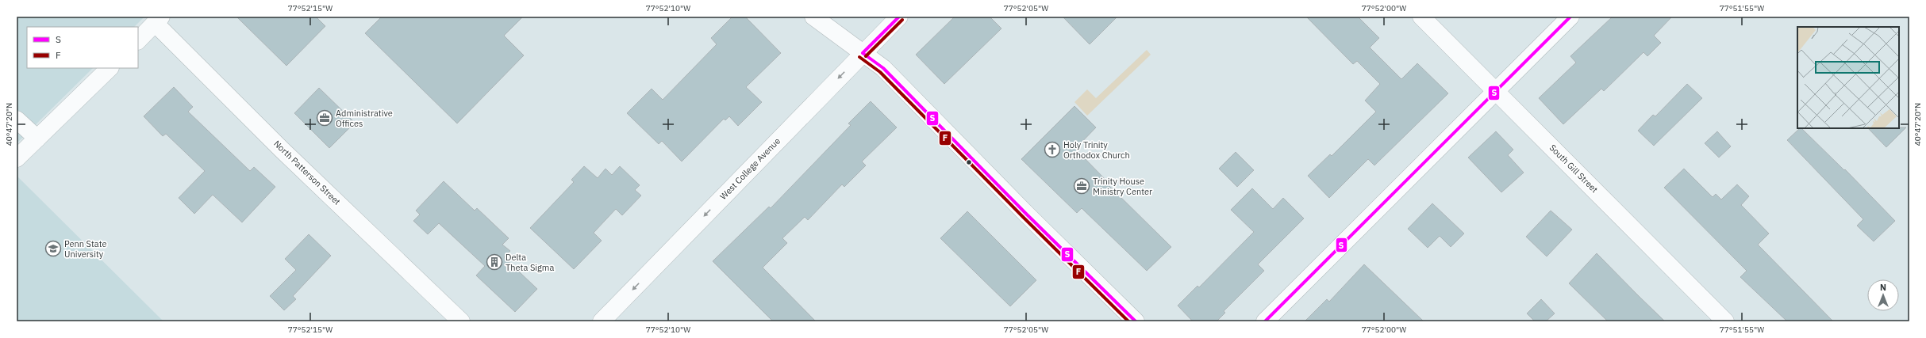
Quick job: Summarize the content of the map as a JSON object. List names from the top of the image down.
{
  "streets": {
    "street": ["West College Avenue", "South Gill Street", "North Patterson Street"]
  },
  "one_way": ["West College Avenue"],
  "places": {
    "office": ["Administrative Offices", "Trinity House Ministry Center"],
    "church": ["Holy Trinity Orthodox Church"],
    "school or university": ["Penn State University"],
    "building": ["Delta Theta Sigma"]
  },
  "lines": ["transit line S", "transit line F"],
  "legend": ["S", "F"],
  "north": "top",
  "coordinates": [
    "77°52'15\"W",
    "77°52'10\"W",
    "77°52'05\"W",
    "77°52'00\"W",
    "77°51'55\"W",
    "40°47'20\"N"
  ]
}
